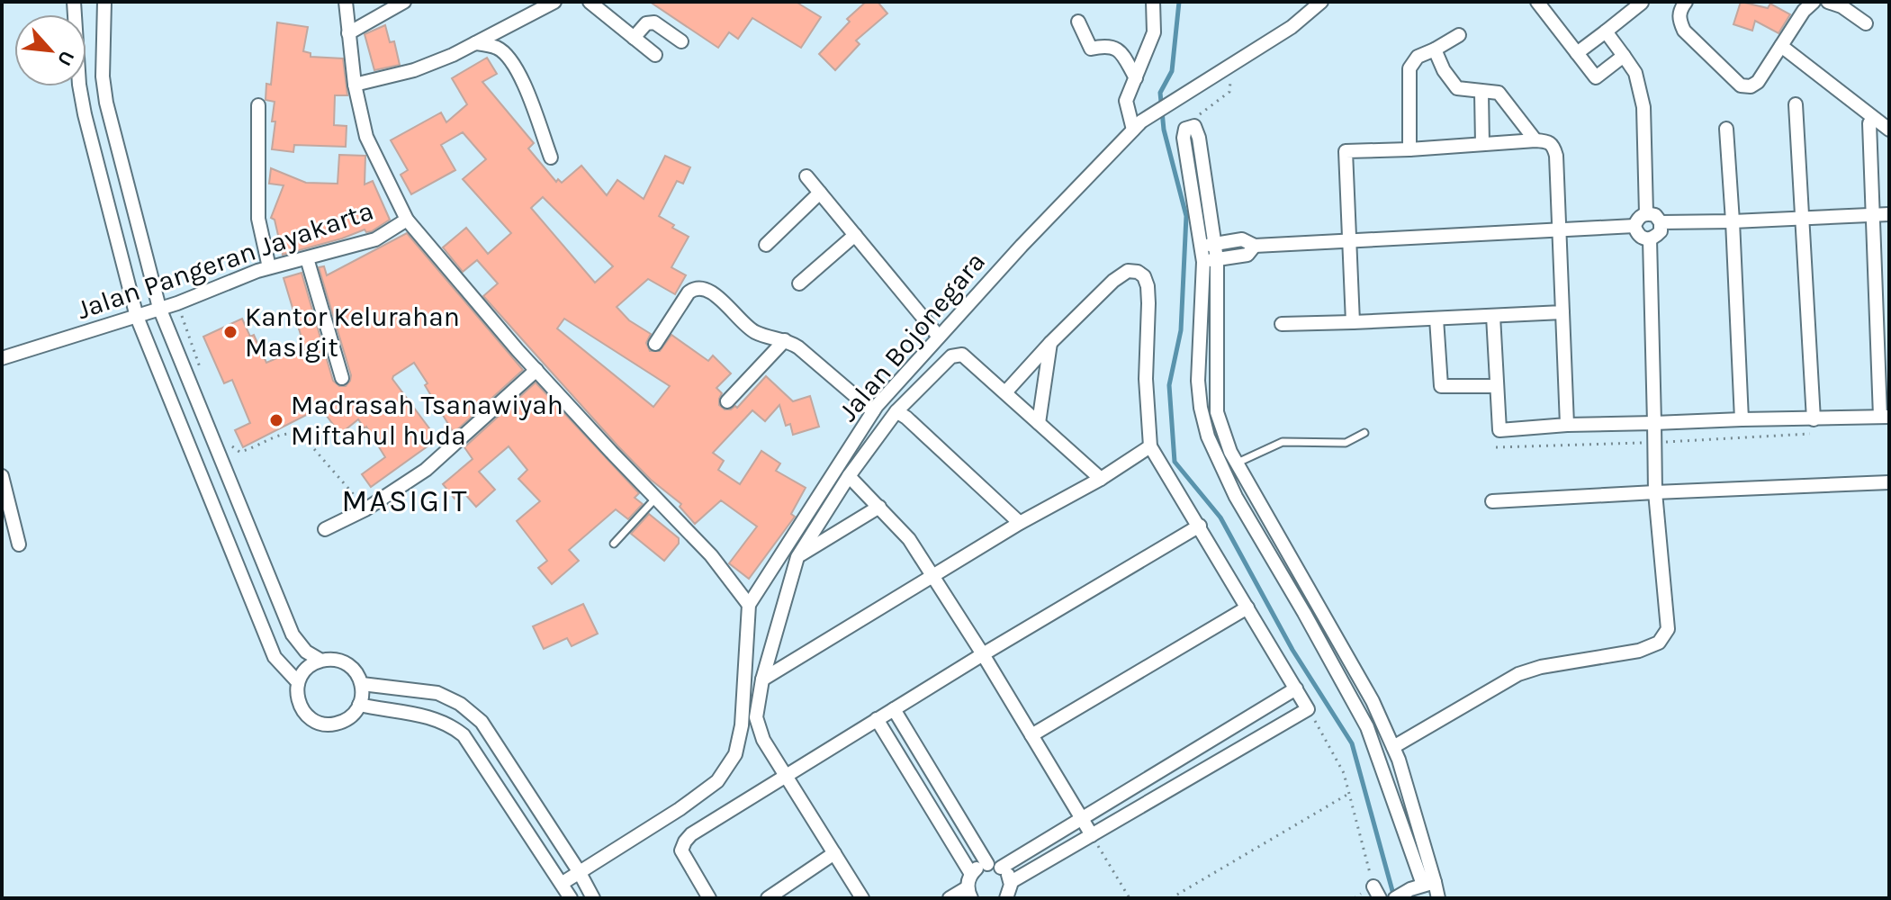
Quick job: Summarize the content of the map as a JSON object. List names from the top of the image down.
{
  "streets": {
    "street": ["Jalan Pangeran Jayakarta", "Jalan Bojonegara"]
  },
  "districts": ["MASIGIT"],
  "places": ["Kantor Kelurahan Masigit", "Madrasah Tsanawiyah Miftahul huda"],
  "north": "bottom right"
}
